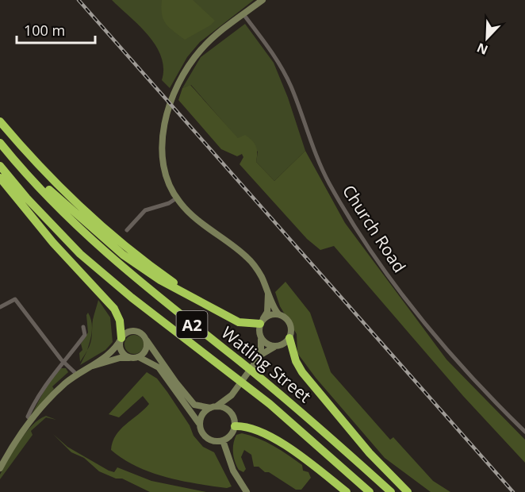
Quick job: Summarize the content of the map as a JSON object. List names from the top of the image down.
{
  "streets": {
    "highway": ["A2", "Watling Street"],
    "street": ["Church Road"]
  },
  "scale_bar": "100 m",
  "north": "bottom left"
}
